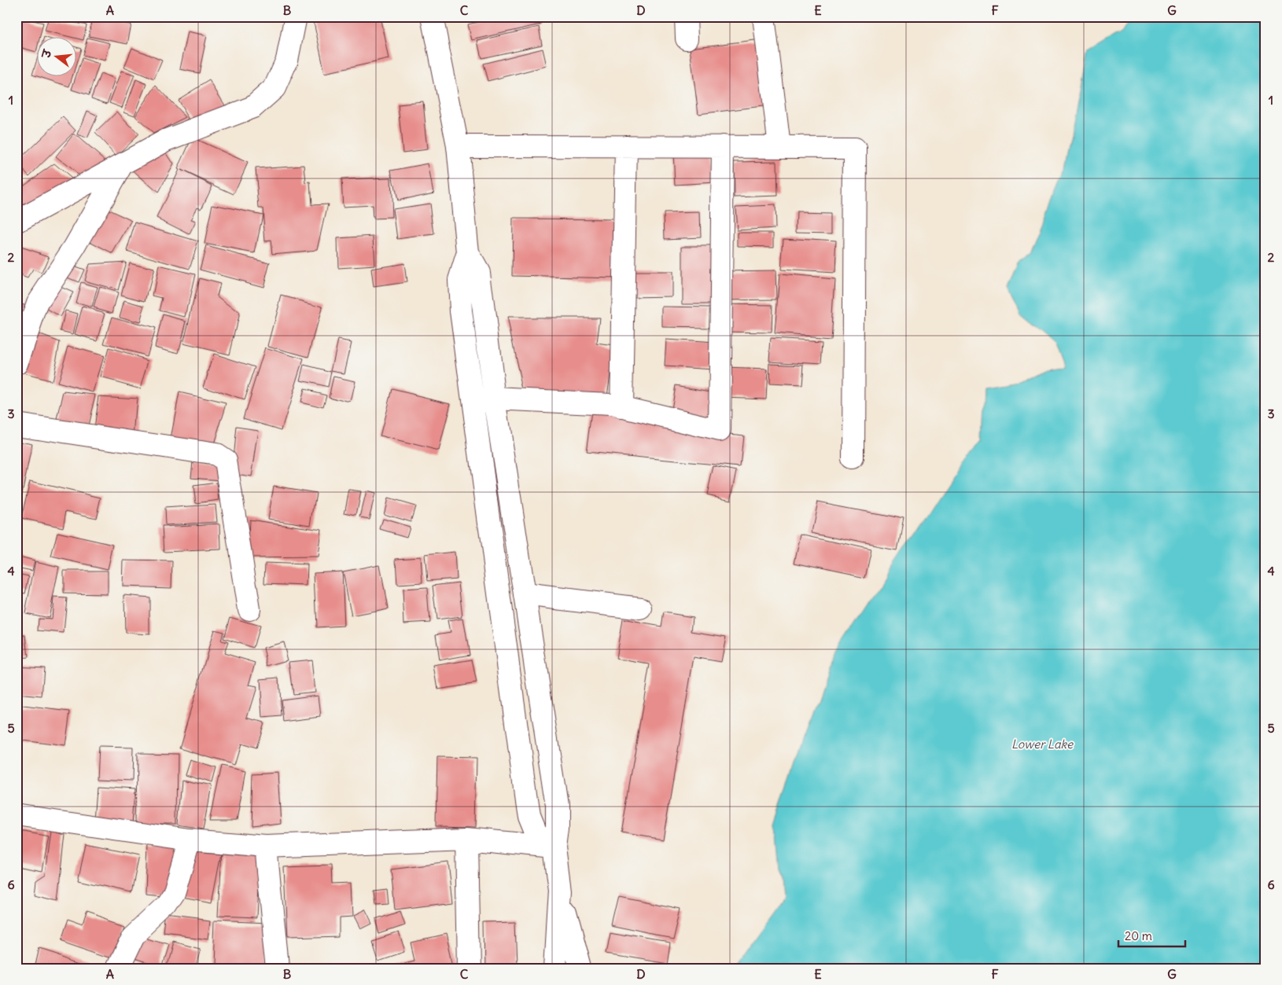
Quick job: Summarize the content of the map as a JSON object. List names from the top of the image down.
{
  "water": ["Lower Lake"],
  "scale_bar": "20 m",
  "north": "left",
  "grid": {
    "columns": [
      "A",
      "B",
      "C",
      "D",
      "E",
      "F",
      "G"
    ],
    "rows": [
      "1",
      "2",
      "3",
      "4",
      "5",
      "6"
    ]
  }
}
